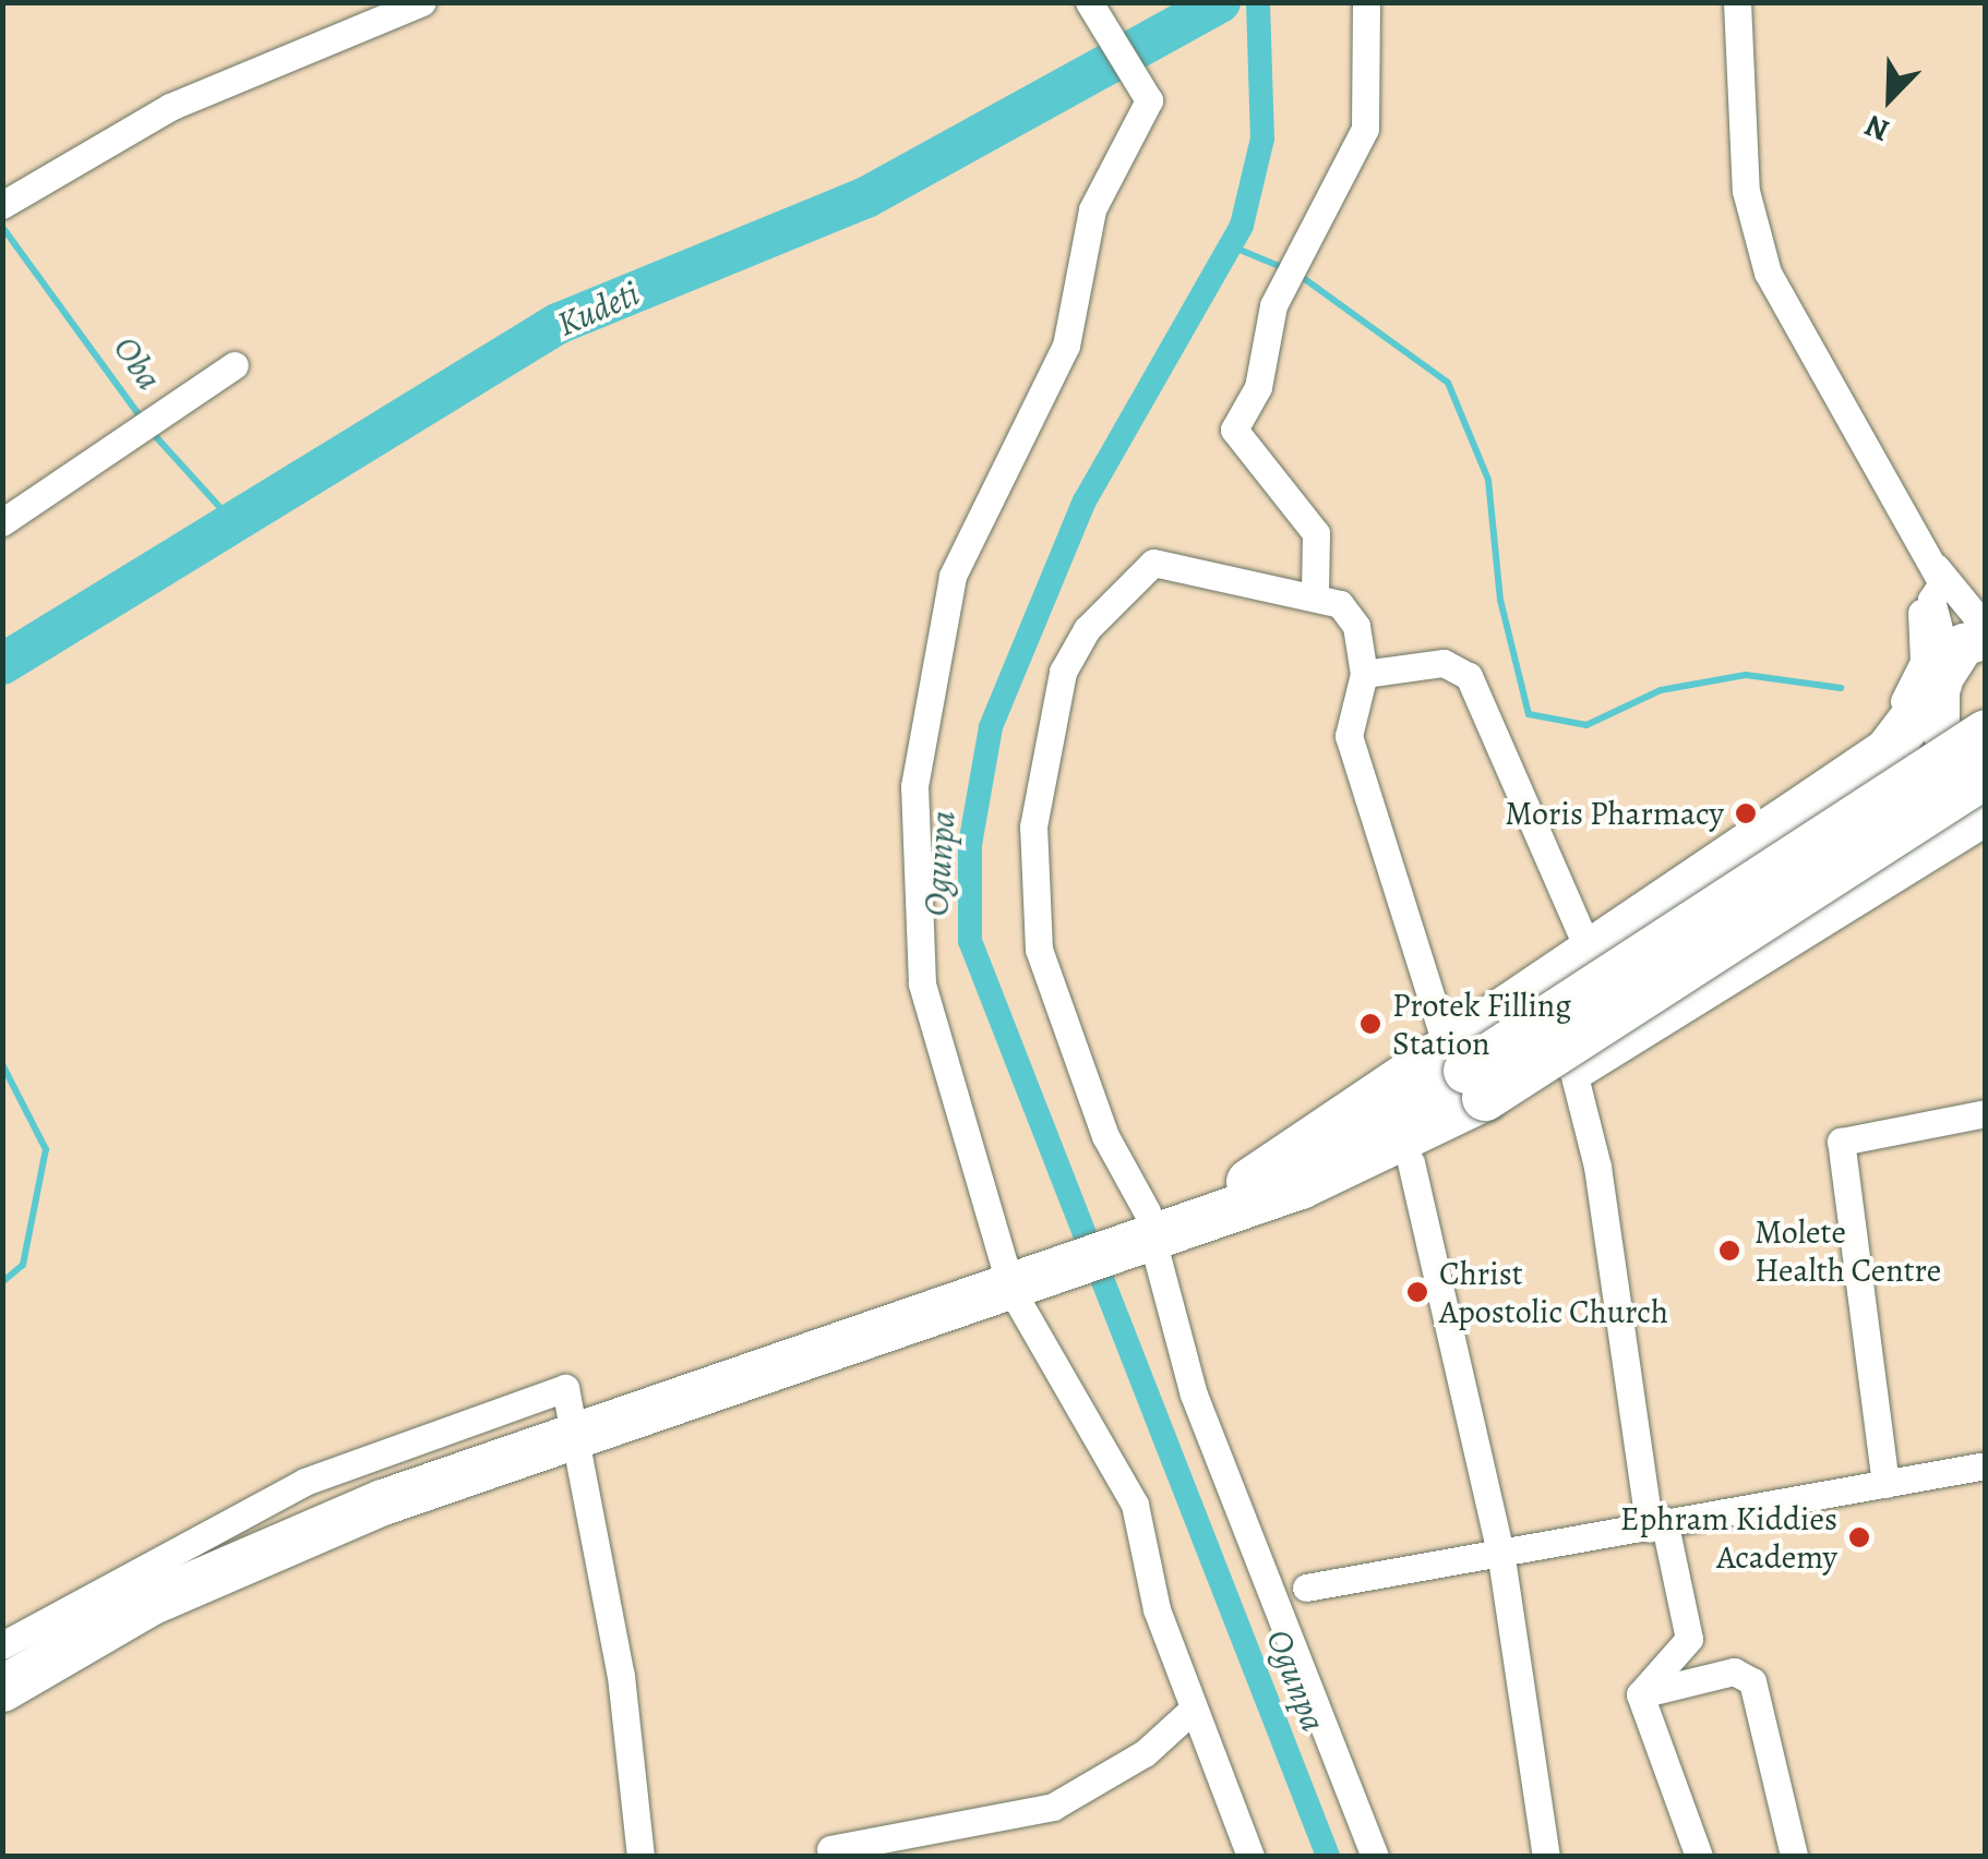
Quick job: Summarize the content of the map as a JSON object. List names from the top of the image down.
{
  "water": ["Kudeti", "Oba", "Ogunpa"],
  "places": [
    "Moris Pharmacy",
    "Protek Filling Station",
    "Molete Health Centre",
    "Christ Apostolic Church",
    "Ephram Kiddies Academy"
  ],
  "north": "bottom left"
}
